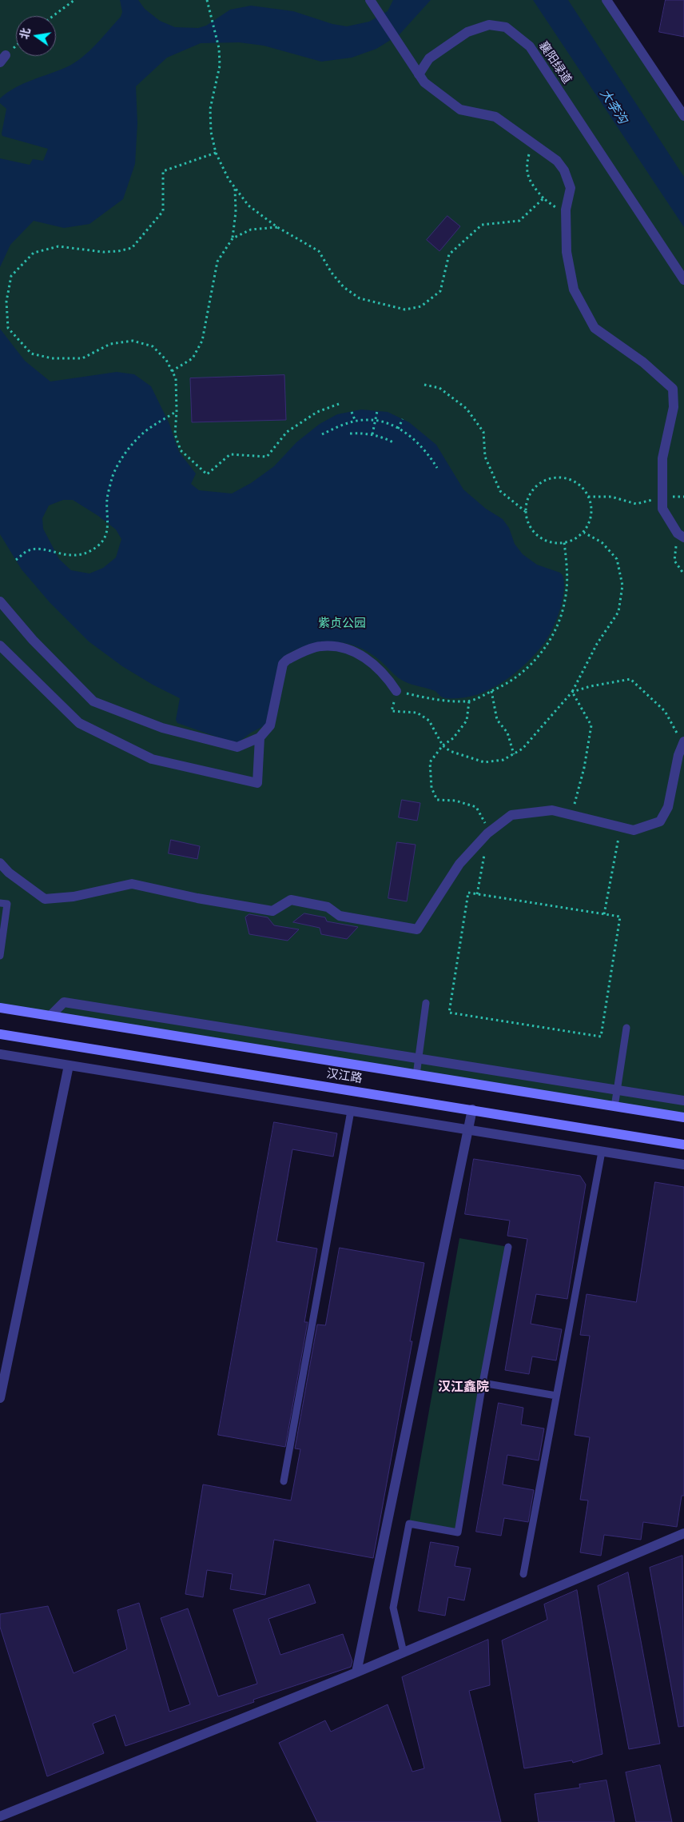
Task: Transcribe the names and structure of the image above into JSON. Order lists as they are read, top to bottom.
{
  "streets": {
    "main road": ["汉江路"],
    "street": ["襄阳绿道"]
  },
  "districts": ["汉江鑫院"],
  "water": ["大李沟"],
  "parks": ["紫贞公园"],
  "north": "left"
}
